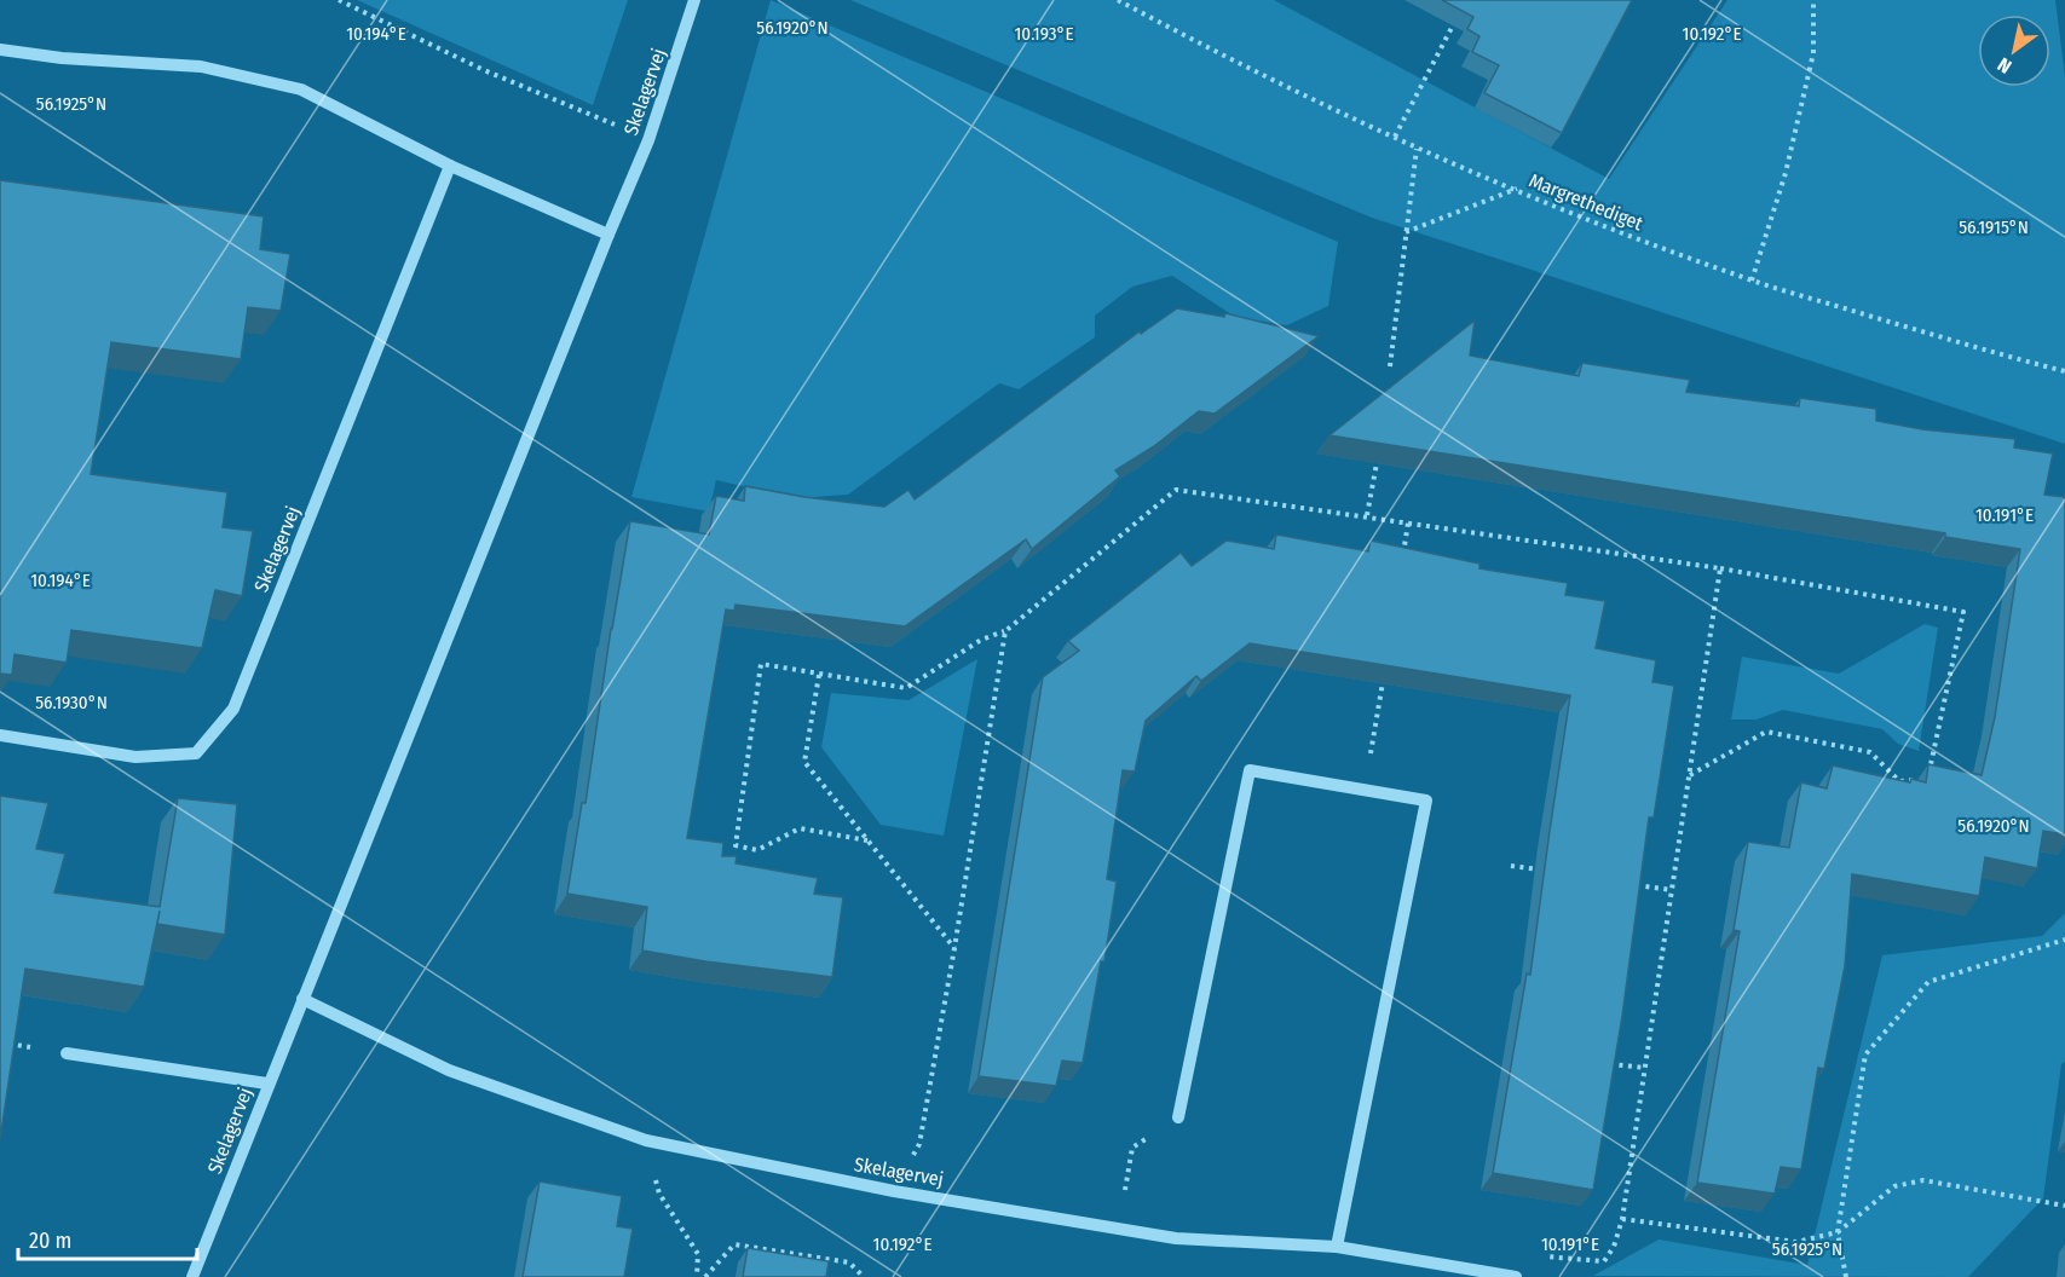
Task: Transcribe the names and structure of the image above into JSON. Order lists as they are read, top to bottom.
{
  "streets": {
    "street": ["Skelagervej"],
    "path": ["Margrethediget"]
  },
  "scale_bar": "20 m",
  "north": "bottom left",
  "coordinates": [
    "56.1920°N",
    "10.194°E",
    "10.193°E",
    "10.192°E",
    "56.1925°N",
    "56.1915°N",
    "10.191°E",
    "56.1930°N"
  ]
}
